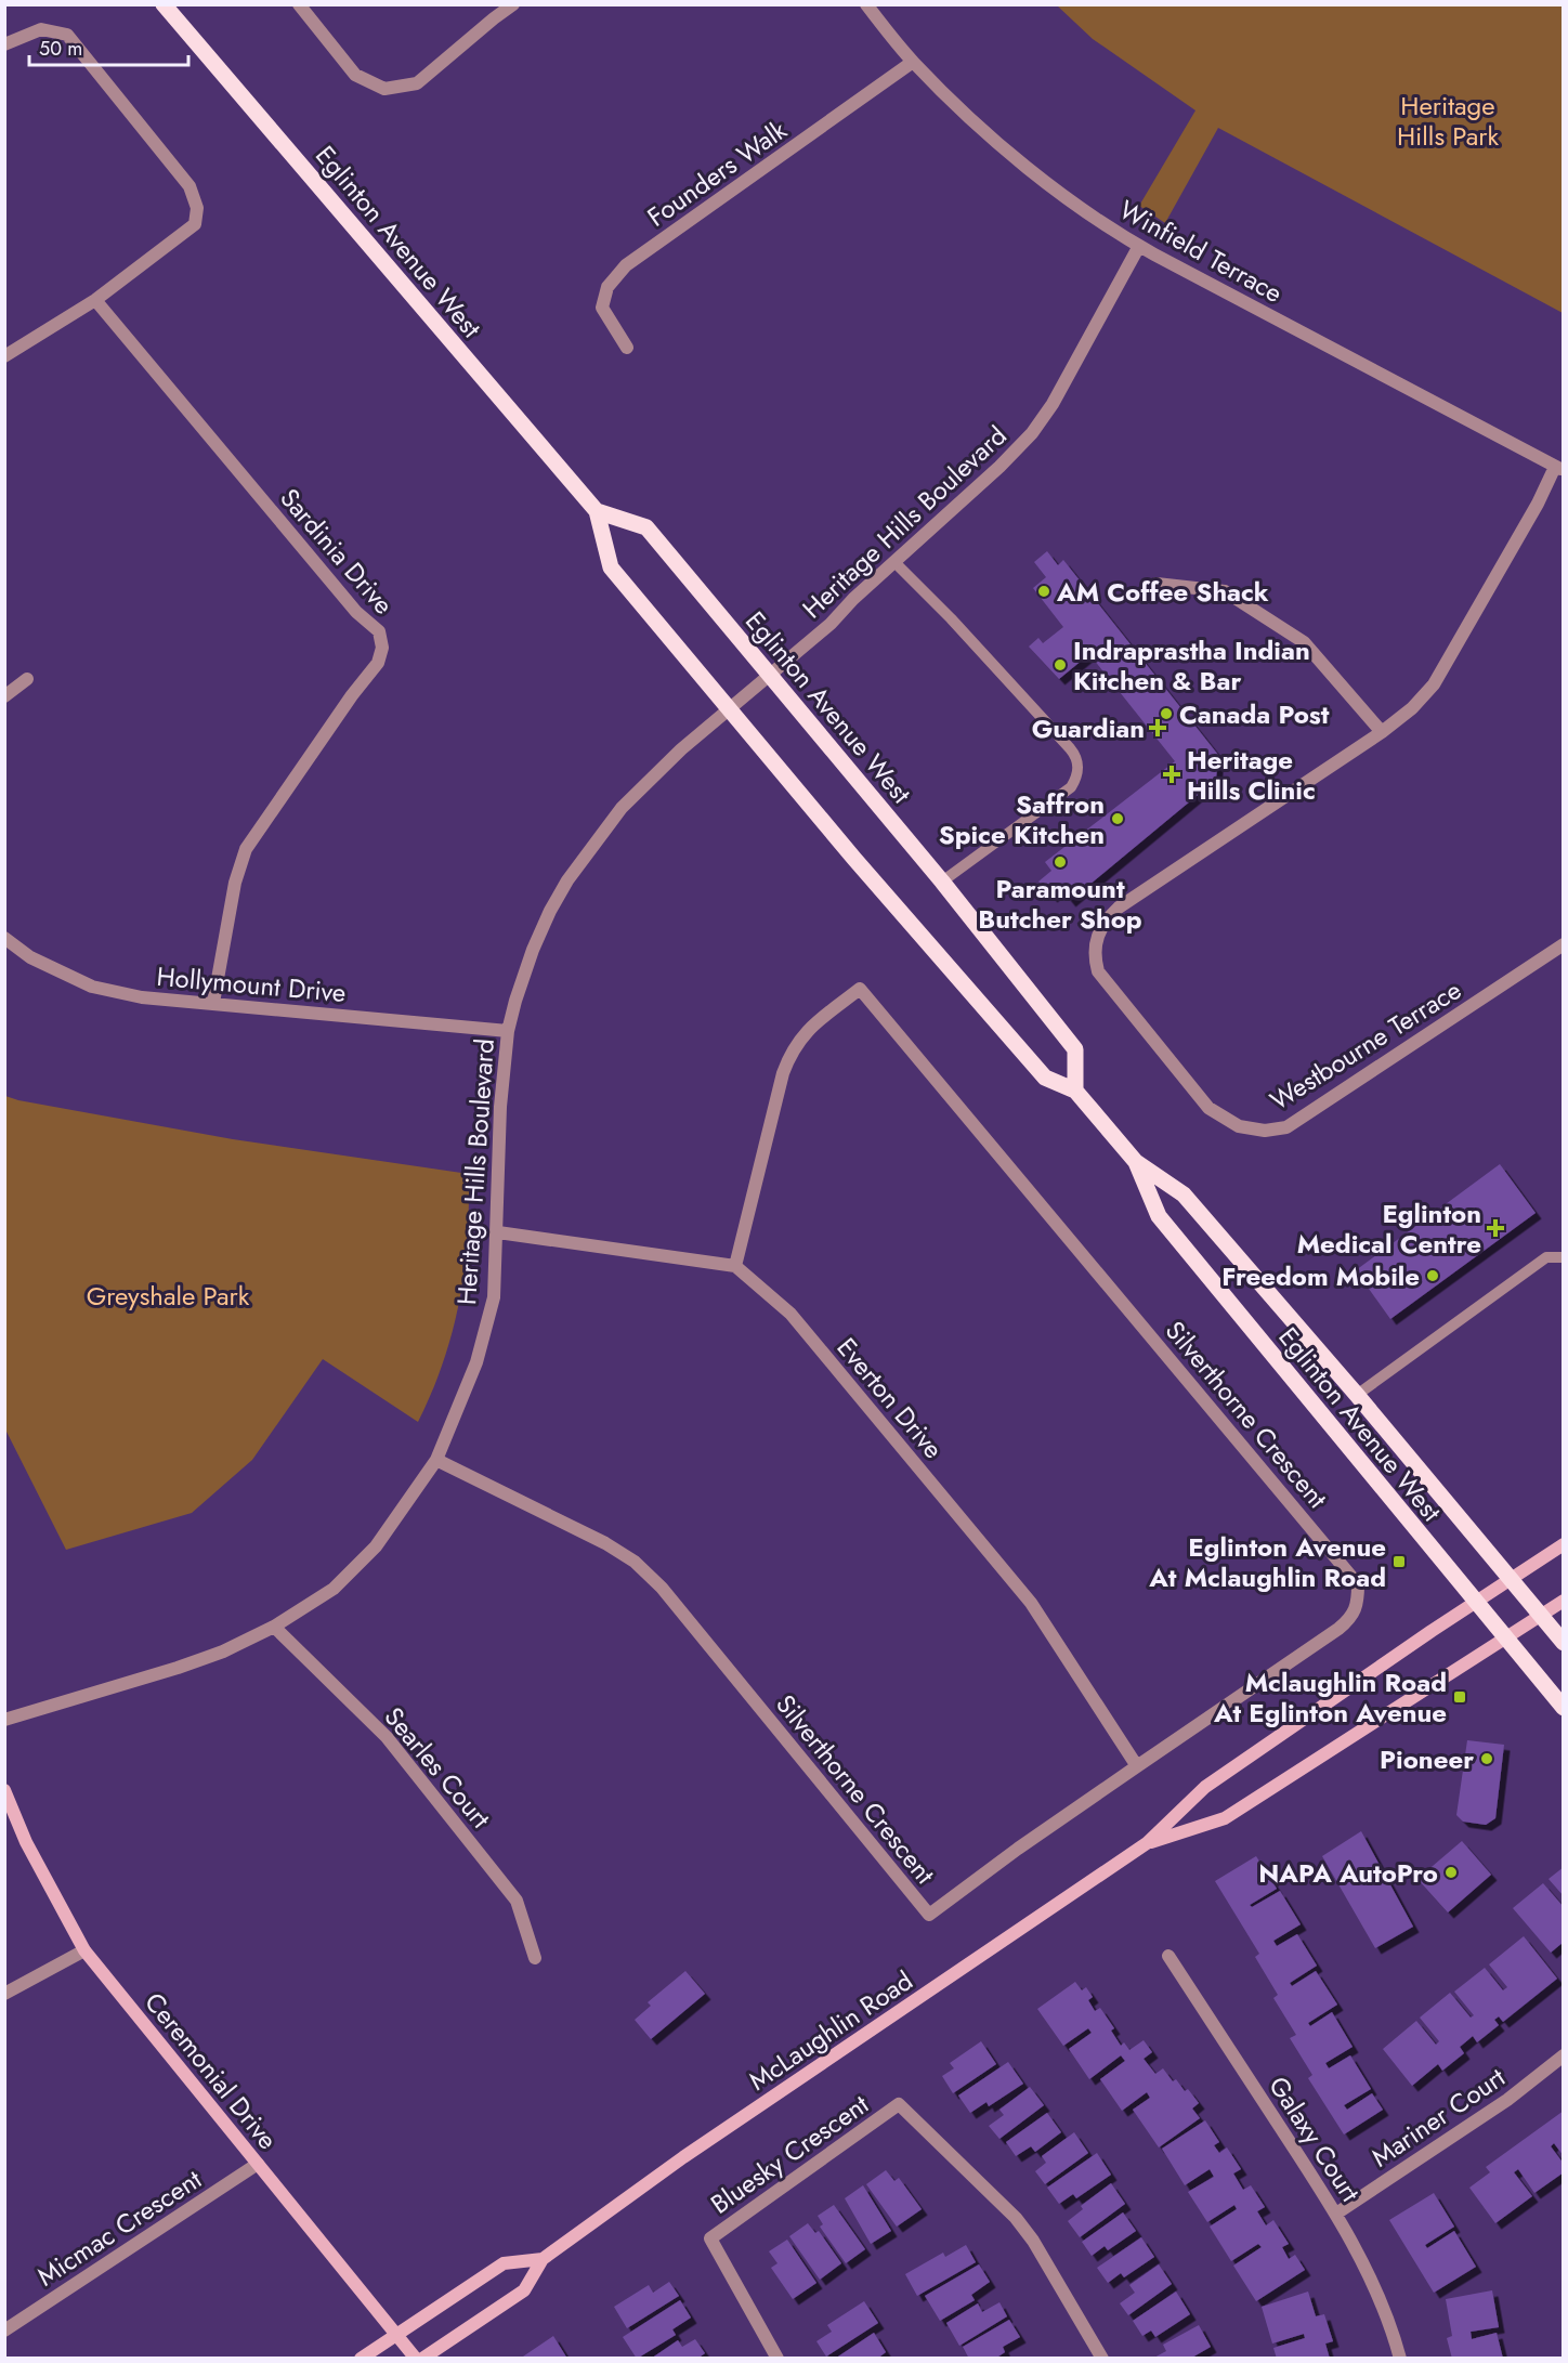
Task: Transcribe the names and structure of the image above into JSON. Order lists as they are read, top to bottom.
{
  "streets": {
    "main road": ["Eglinton Avenue West"],
    "street": [
      "Founders Walk",
      "Winfield Terrace",
      "Heritage Hills Boulevard",
      "Sardinia Drive",
      "Hollymount Drive",
      "Westbourne Terrace",
      "Everton Drive",
      "Silverthorne Crescent",
      "Searles Court",
      "McLaughlin Road",
      "Ceremonial Drive",
      "Mariner Court",
      "Galaxy Court",
      "Bluesky Crescent",
      "Micmac Crescent"
    ]
  },
  "crossings": [
    ["Founders Walk", "Winfield Terrace"],
    ["Eglinton Avenue West", "Heritage Hills Boulevard"],
    ["Eglinton Avenue West", "McLaughlin Road"],
    ["Winfield Terrace", "Heritage Hills Boulevard"],
    ["Winfield Terrace", "Westbourne Terrace"],
    ["Heritage Hills Boulevard", "Hollymount Drive"],
    ["Heritage Hills Boulevard", "Silverthorne Crescent"],
    ["Heritage Hills Boulevard", "Searles Court"],
    ["Sardinia Drive", "Hollymount Drive"],
    ["Everton Drive", "Silverthorne Crescent"],
    ["McLaughlin Road", "Ceremonial Drive"],
    ["Ceremonial Drive", "Micmac Crescent"],
    ["Mariner Court", "Galaxy Court"]
  ],
  "parks": ["Heritage Hills Park", "Greyshale Park"],
  "places": {
    "other": [
      "AM Coffee Shack",
      "Indraprastha Indian Kitchen & Bar",
      "Canada Post",
      "Saffron Spice Kitchen",
      "Paramount Butcher Shop",
      "Freedom Mobile",
      "Pioneer",
      "NAPA AutoPro"
    ],
    "health": ["Guardian", "Heritage Hills Clinic", "Eglinton Medical Centre"],
    "transit": ["Eglinton Avenue At Mclaughlin Road", "Mclaughlin Road At Eglinton Avenue"]
  },
  "scale_bar": "50 m"
}
